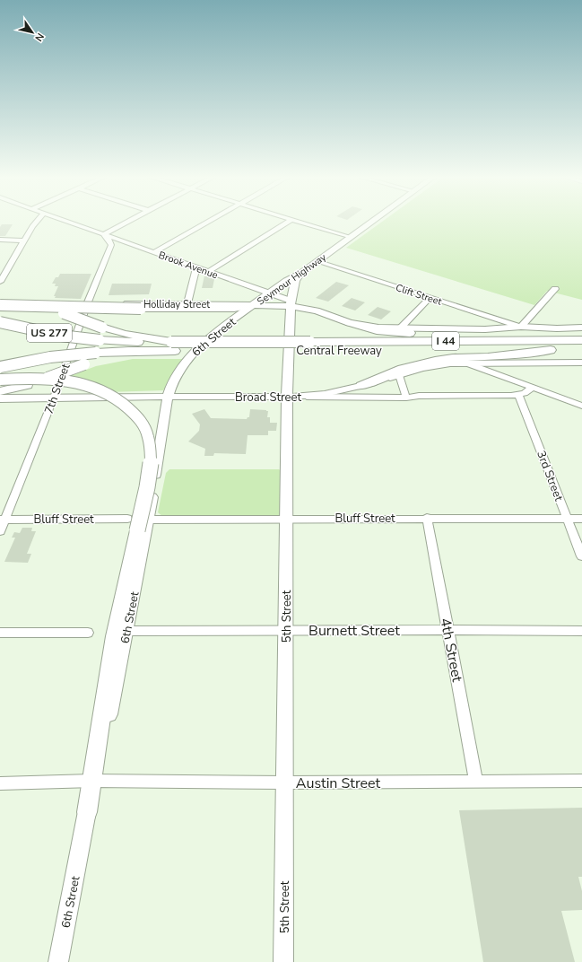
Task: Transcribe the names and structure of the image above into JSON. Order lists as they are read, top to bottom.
{
  "streets": {
    "highway": ["US 277", "I 44", "Central Freeway"],
    "main road": [
      "Seymour Highway",
      "Holliday Street",
      "6th Street",
      "Broad Street",
      "5th Street"
    ],
    "street": [
      "Brook Avenue",
      "Clift Street",
      "7th Street",
      "3rd Street",
      "Bluff Street",
      "Burnett Street",
      "4th Street",
      "Austin Street"
    ]
  },
  "crossings": [
    ["Brook Avenue", "Seymour Highway"],
    ["Brook Avenue", "Holliday Street"],
    ["Brook Avenue", "5th Street"],
    ["Seymour Highway", "Clift Street"],
    ["Seymour Highway", "Holliday Street"],
    ["Seymour Highway", "6th Street"],
    ["Seymour Highway", "5th Street"],
    ["Clift Street", "Central Freeway"],
    ["Holliday Street", "6th Street"],
    ["Holliday Street", "Central Freeway"],
    ["Holliday Street", "7th Street"],
    ["Holliday Street", "5th Street"],
    ["6th Street", "Broad Street"],
    ["6th Street", "Bluff Street"],
    ["6th Street", "Burnett Street"],
    ["6th Street", "Austin Street"],
    ["7th Street", "Broad Street"],
    ["7th Street", "Bluff Street"],
    ["Broad Street", "3rd Street"],
    ["Broad Street", "5th Street"],
    ["3rd Street", "Bluff Street"],
    ["Bluff Street", "5th Street"],
    ["Bluff Street", "4th Street"],
    ["5th Street", "Burnett Street"],
    ["5th Street", "Austin Street"],
    ["Burnett Street", "4th Street"],
    ["4th Street", "Austin Street"]
  ],
  "north": "bottom right"
}
